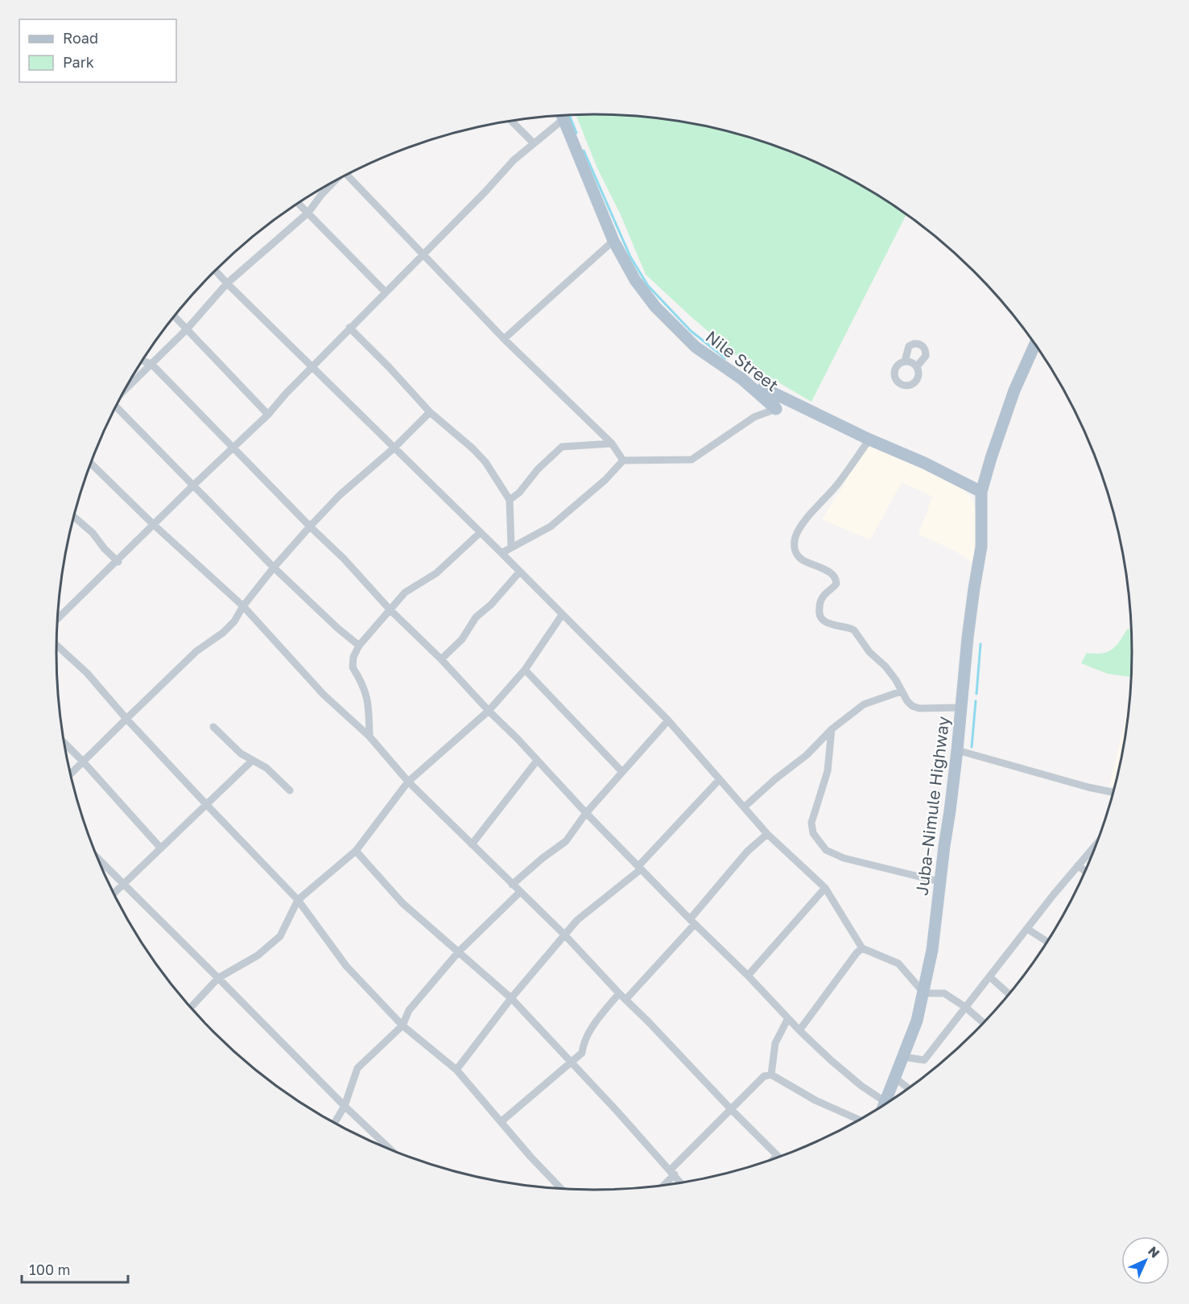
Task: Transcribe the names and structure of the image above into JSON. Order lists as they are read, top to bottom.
{
  "streets": {
    "main road": ["Nile Street", "Juba–Nimule Highway"]
  },
  "crossings": [
    ["Nile Street", "Juba–Nimule Highway"]
  ],
  "legend": ["Road", "Park"],
  "scale_bar": "100 m",
  "north": "top right"
}
